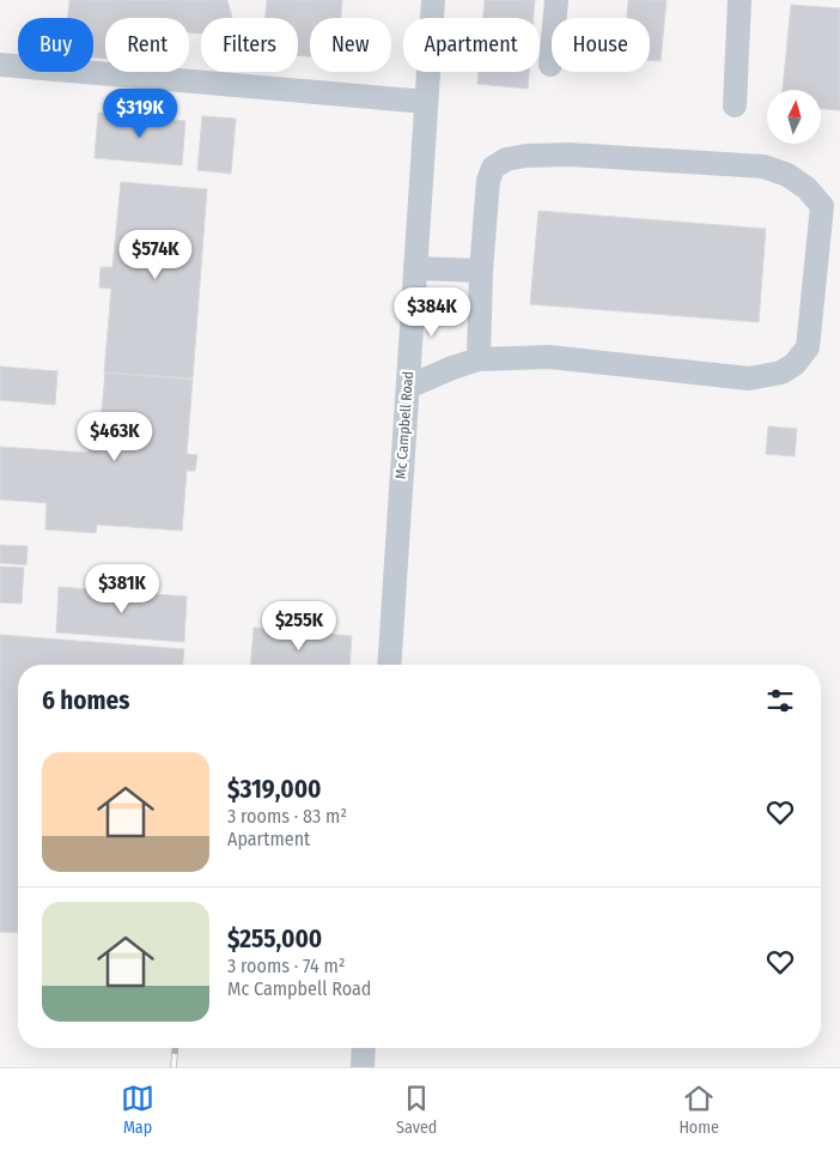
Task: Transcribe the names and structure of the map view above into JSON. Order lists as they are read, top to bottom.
{
  "streets": {
    "street": ["Mc Campbell Road"]
  },
  "north": "top",
  "page": {
    "chip": [
      "Buy",
      "Rent",
      "Filters",
      "New",
      "Apartment",
      "House"
    ],
    "price": [
      "$319K",
      "$574K",
      "$384K",
      "$463K",
      "$381K",
      "$255K"
    ],
    "heading": "6 homes",
    "list": [
      {
        "name": "$319,000",
        "note": "3 rooms · 83 m² · Apartment"
      },
      {
        "name": "$255,000",
        "note": "3 rooms · 74 m² · Mc Campbell Road"
      }
    ],
    "tabs": ["Map", "Saved", "Home"]
  }
}
